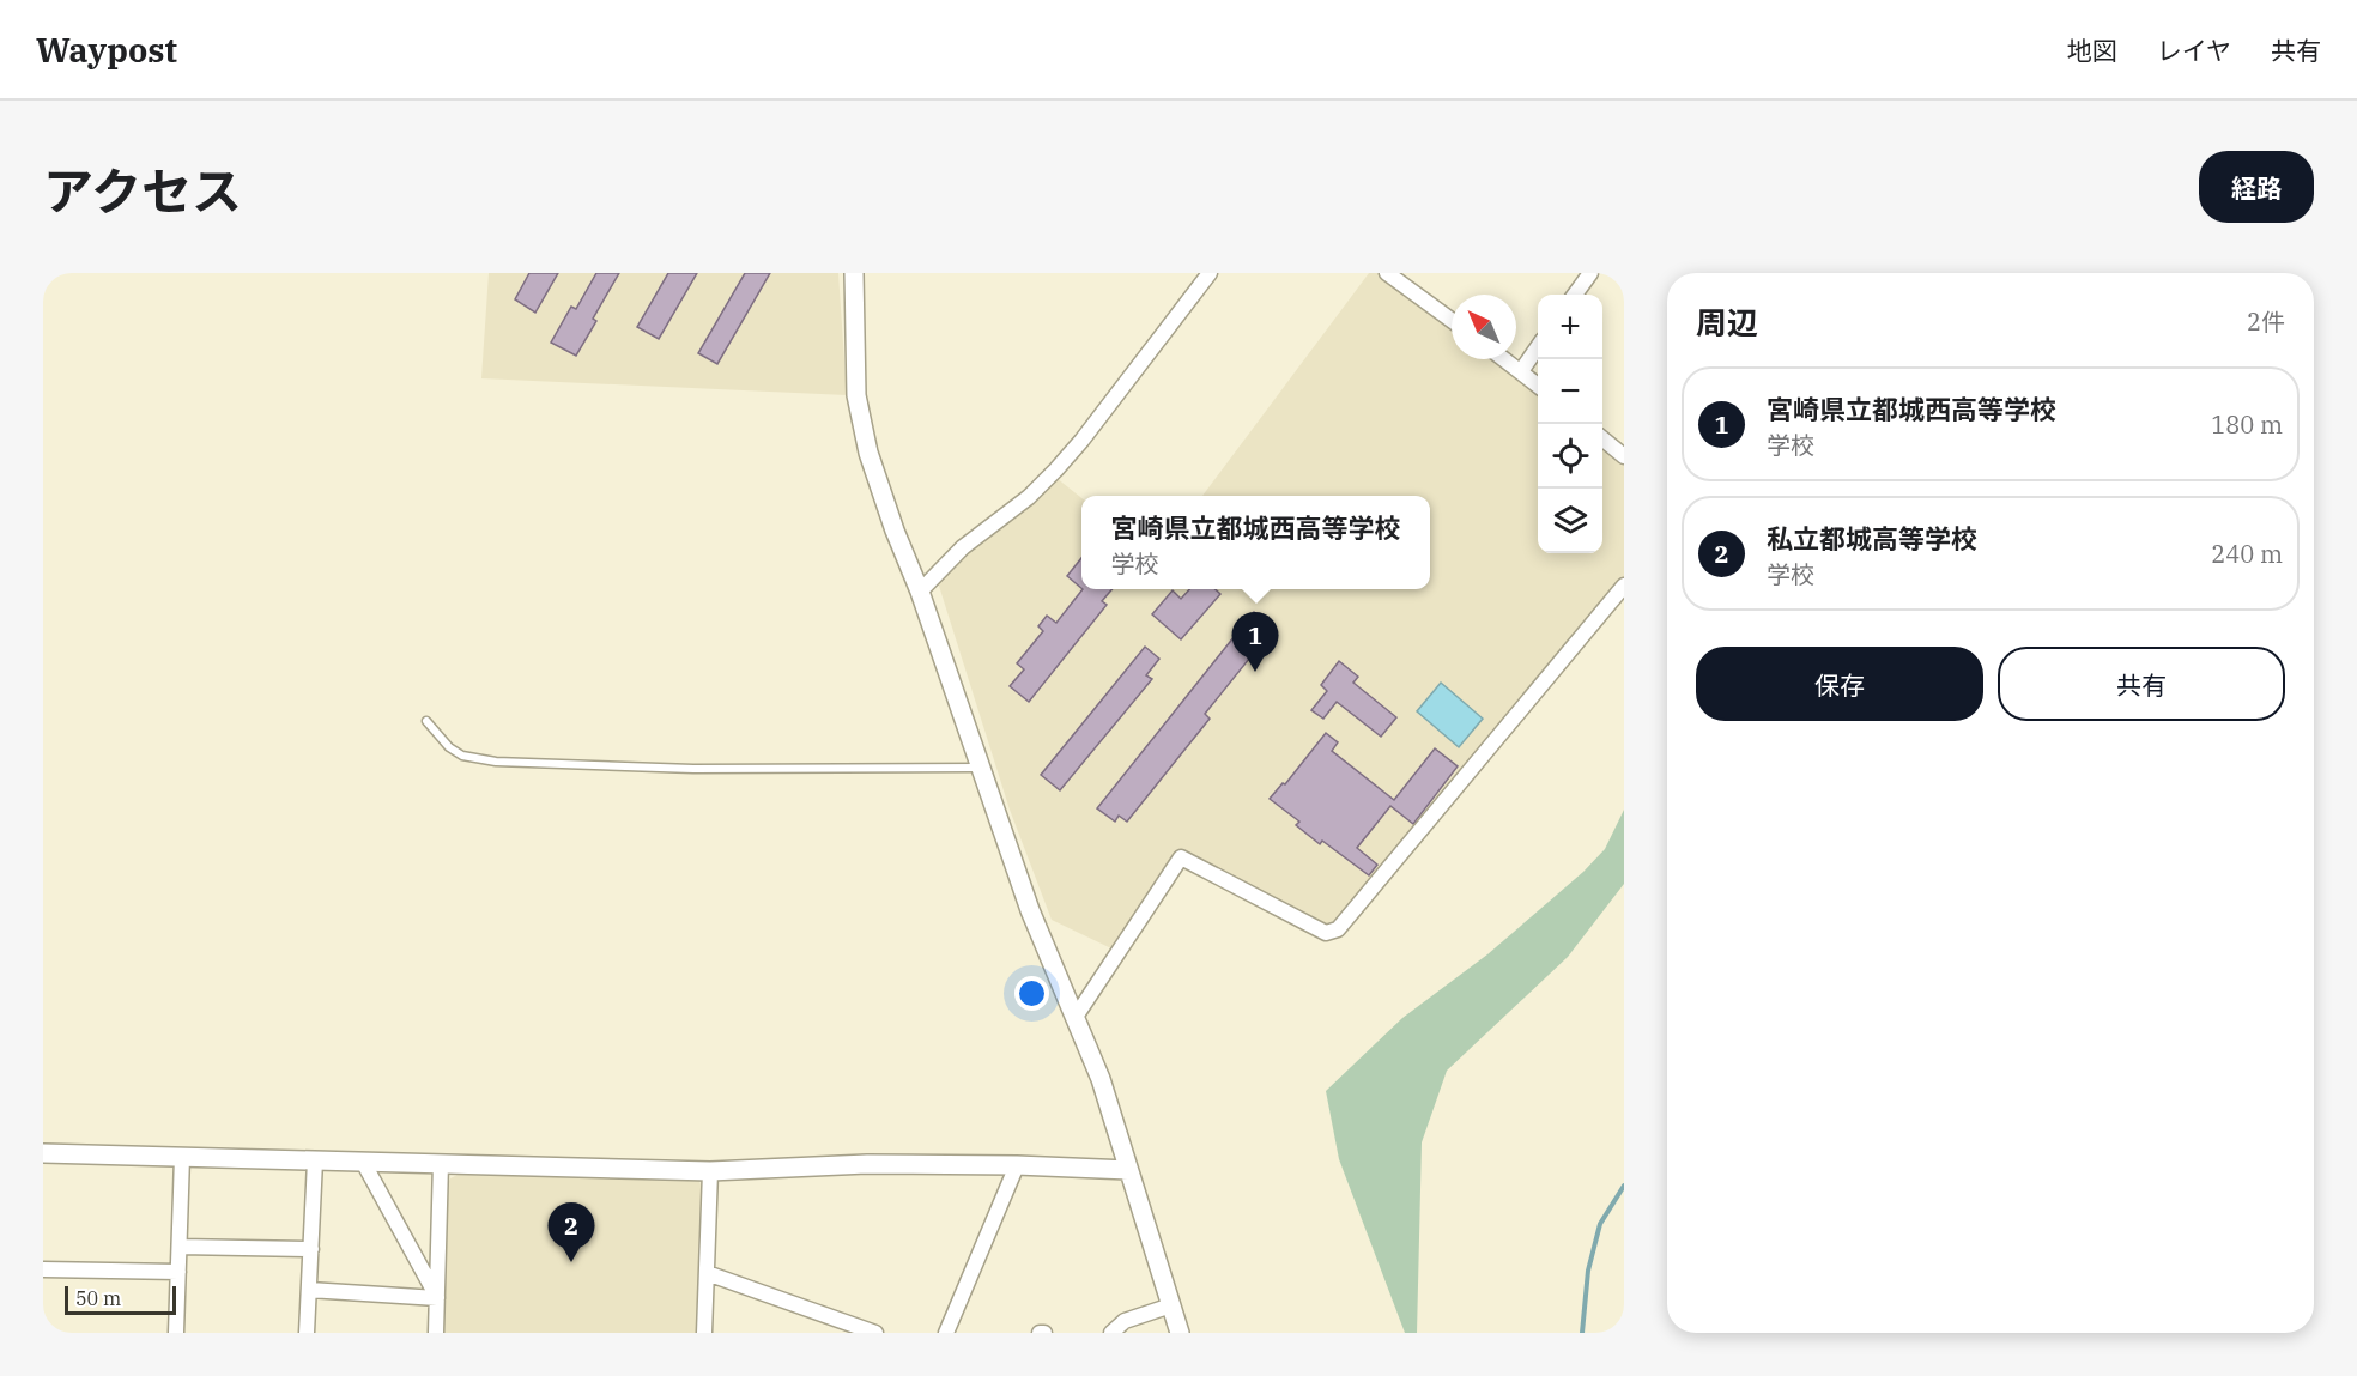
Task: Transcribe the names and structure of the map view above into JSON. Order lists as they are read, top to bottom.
{
  "scale_bar": "50 m",
  "north": "top left",
  "page": {
    "header": "Waypost",
    "nav": ["地図", "レイヤ", "共有"],
    "title": "アクセス",
    "buttons": [
      "経路",
      ["保存", "共有"]
    ],
    "heading": ["周辺", "2件"],
    "map_buttons": ["+", "−"],
    "list": [
      {
        "mark": "1",
        "name": "宮崎県立都城西高等学校",
        "note": "学校",
        "value": "180 m"
      },
      {
        "mark": "2",
        "name": "私立都城高等学校",
        "note": "学校",
        "value": "240 m"
      }
    ],
    "popup": ["宮崎県立都城西高等学校", "学校"],
    "pins": ["1", "2"],
    "scale": "50 m"
  }
}
